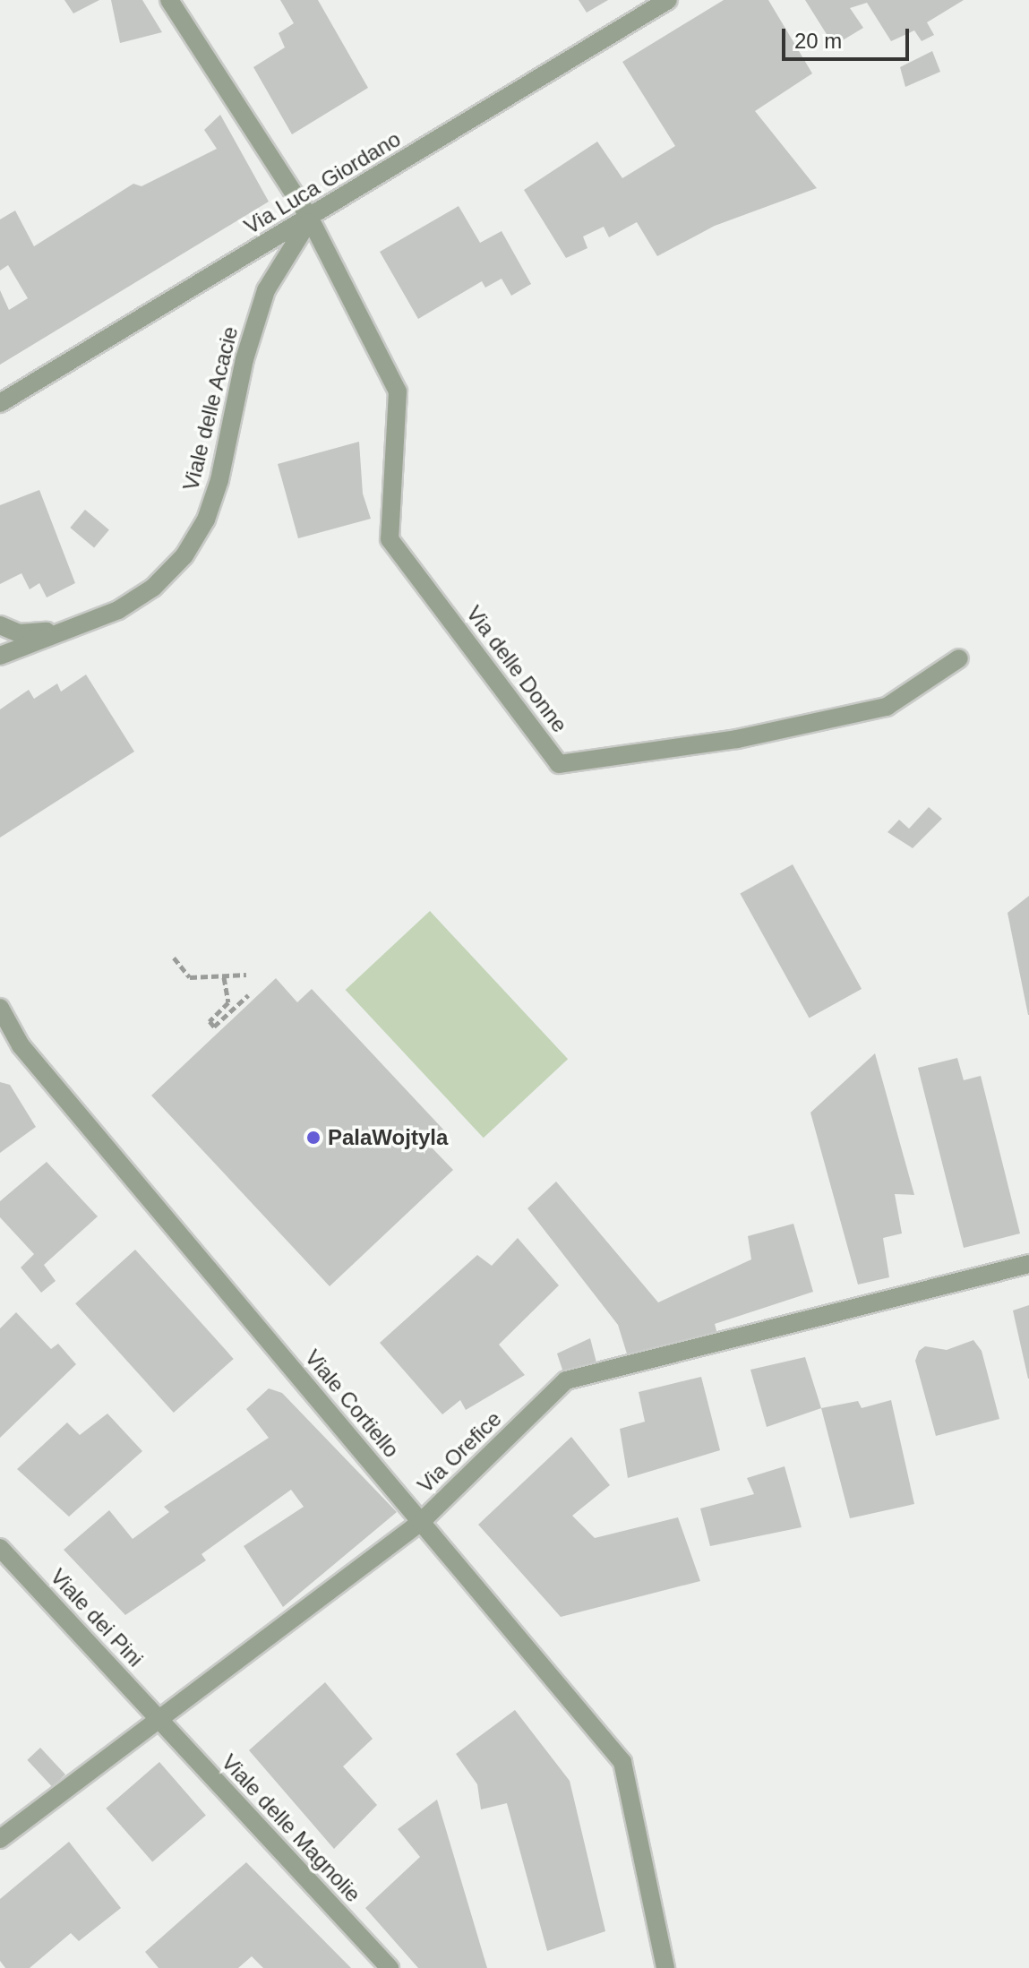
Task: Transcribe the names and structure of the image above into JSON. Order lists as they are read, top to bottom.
{
  "streets": {
    "street": [
      "Via Luca Giordano",
      "Viale delle Acacie",
      "Via delle Donne",
      "Viale Cortiello",
      "Via Orefice",
      "Viale dei Pini",
      "Viale delle Magnolie"
    ]
  },
  "crossings": [
    ["Via Luca Giordano", "Viale delle Acacie"],
    ["Via Luca Giordano", "Via delle Donne"],
    ["Viale delle Acacie", "Via delle Donne"],
    ["Viale Cortiello", "Via Orefice"],
    ["Via Orefice", "Viale dei Pini"],
    ["Via Orefice", "Viale delle Magnolie"],
    ["Viale dei Pini", "Viale delle Magnolie"]
  ],
  "places": ["PalaWojtyla"],
  "scale_bar": "20 m"
}
